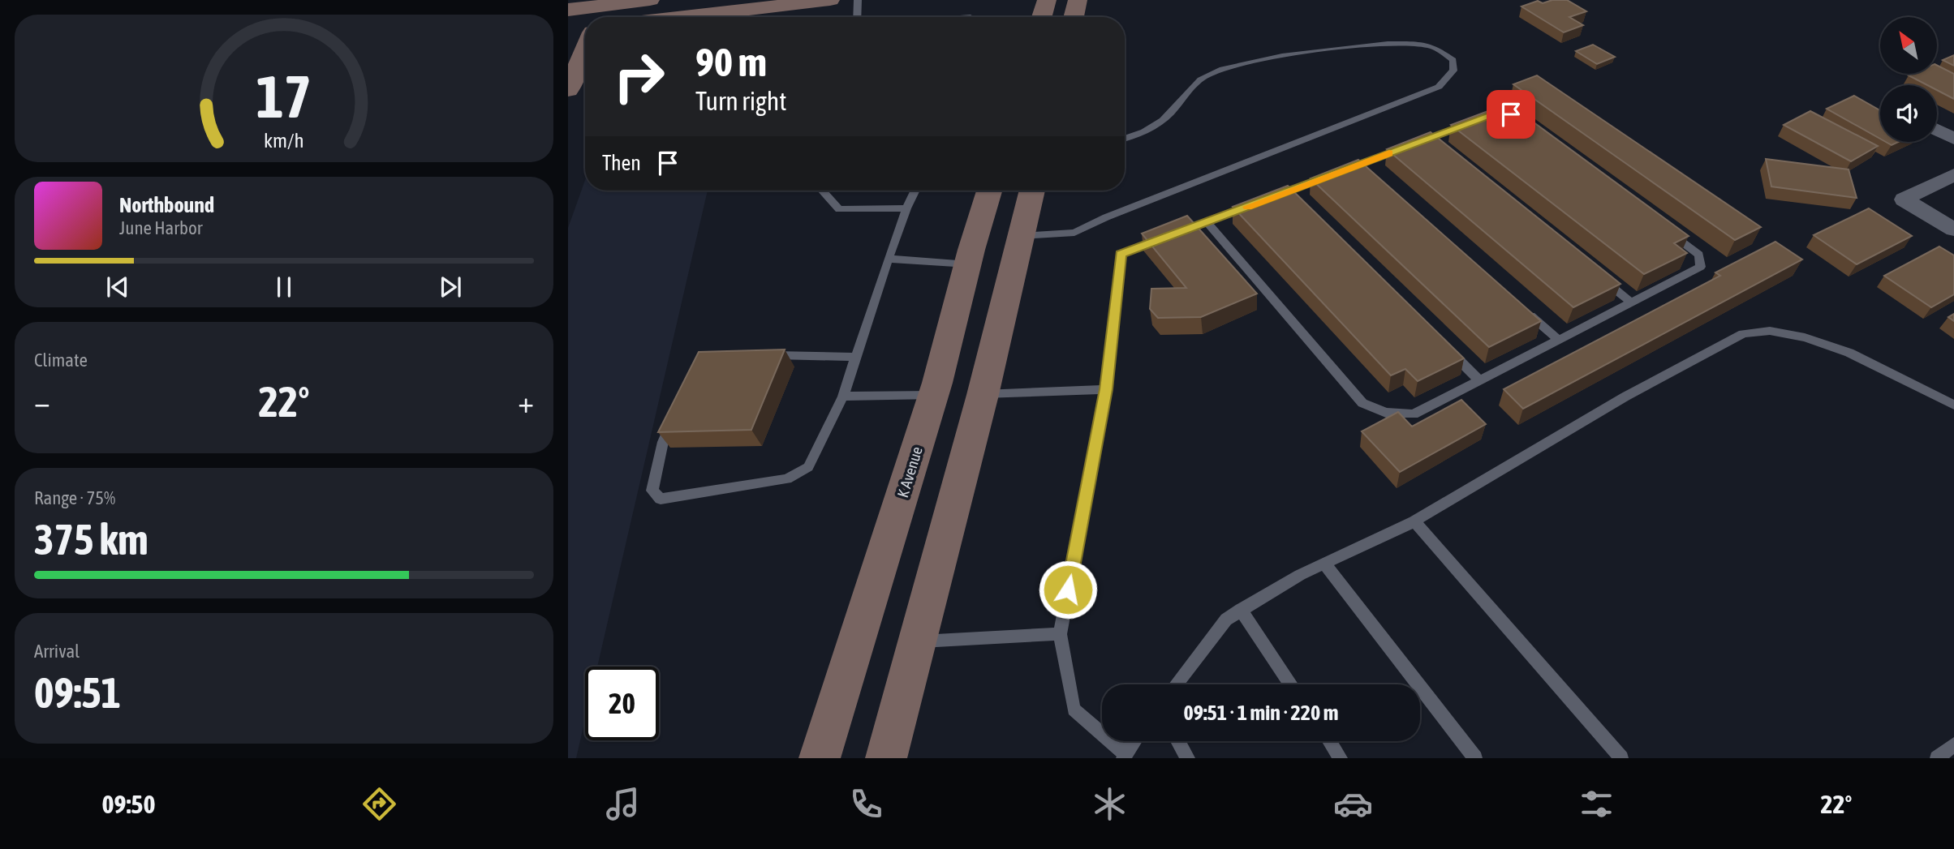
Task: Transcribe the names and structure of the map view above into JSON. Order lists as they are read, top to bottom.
{
  "streets": {
    "main road": ["K Avenue"]
  },
  "north": "top left",
  "page": {
    "turn": ["90 m", "Turn right"],
    "then": "Then",
    "song": ["Northbound", "June Harbor"],
    "tile": [
      "Climate",
      ["Range · 75%", "375 km"],
      ["Arrival", "09:51"]
    ],
    "heat": ["−", "22°", "+"],
    "limit": "20",
    "trip": "09:51 · 1 min · 220 m",
    "tabs": ["09:50", "22°"],
    "gauge": ["17", "km/h"]
  }
}
